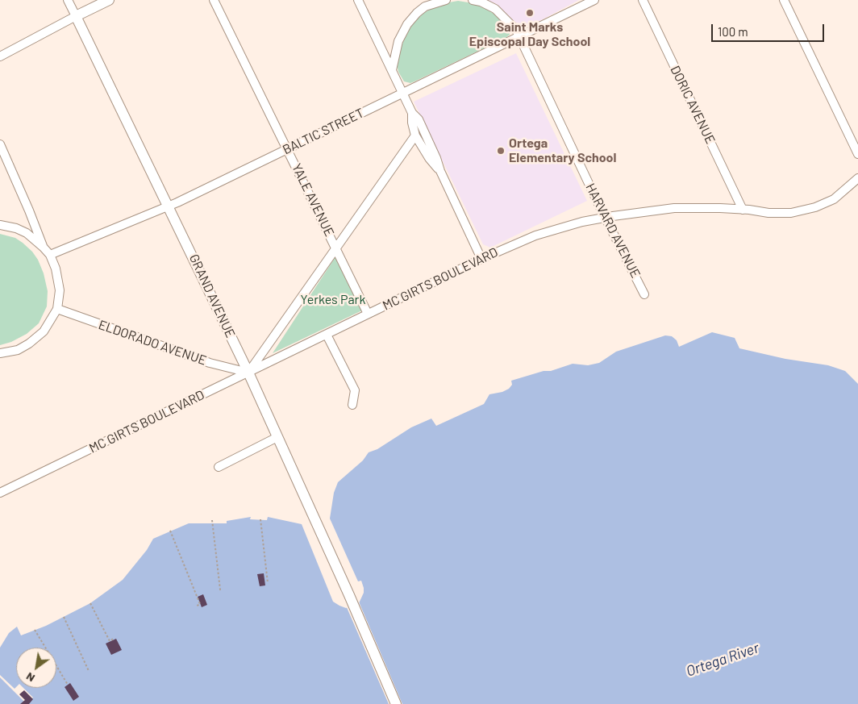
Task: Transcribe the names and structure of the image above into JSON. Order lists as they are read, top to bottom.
{
  "streets": {
    "main road": ["GRAND AVENUE"],
    "street": [
      "DORIC AVENUE",
      "BALTIC STREET",
      "YALE AVENUE",
      "HARVARD AVENUE",
      "MC GIRTS BOULEVARD",
      "ELDORADO AVENUE"
    ]
  },
  "crossings": [
    ["DORIC AVENUE", "MC GIRTS BOULEVARD"],
    ["BALTIC STREET", "YALE AVENUE"],
    ["BALTIC STREET", "HARVARD AVENUE"],
    ["BALTIC STREET", "GRAND AVENUE"],
    ["YALE AVENUE", "MC GIRTS BOULEVARD"],
    ["HARVARD AVENUE", "MC GIRTS BOULEVARD"],
    ["MC GIRTS BOULEVARD", "GRAND AVENUE"],
    ["MC GIRTS BOULEVARD", "ELDORADO AVENUE"],
    ["GRAND AVENUE", "ELDORADO AVENUE"]
  ],
  "water": ["Ortega River"],
  "parks": ["Yerkes Park"],
  "places": ["Saint Marks Episcopal Day School", "Ortega Elementary School"],
  "scale_bar": "100 m",
  "north": "bottom left"
}
